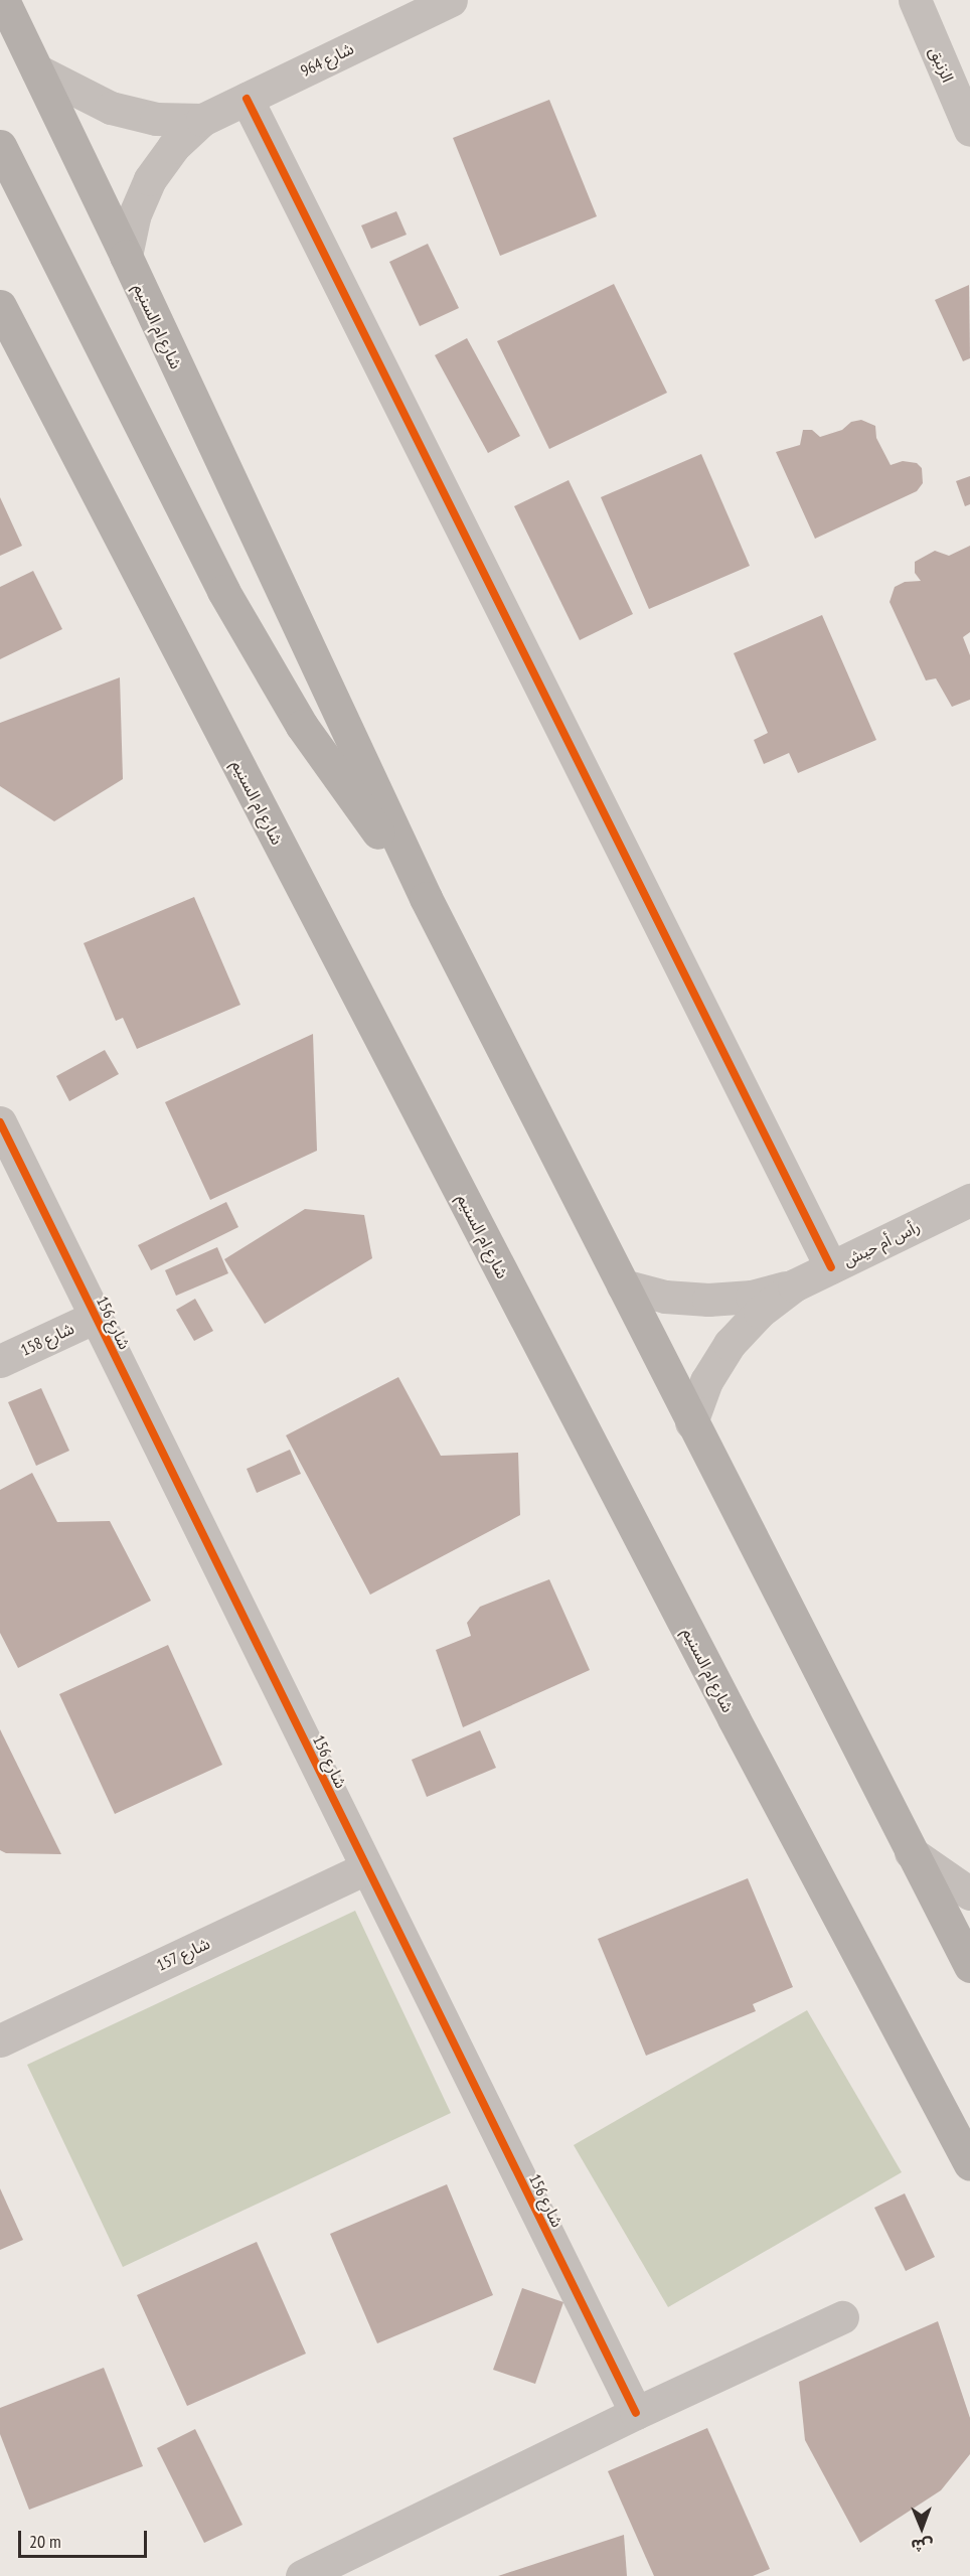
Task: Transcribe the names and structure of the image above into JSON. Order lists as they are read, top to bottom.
{
  "streets": {
    "main road": ["شارع ام السنيم"],
    "street": [
      "شارع 964",
      "الزنبق",
      "رأس أم حيش",
      "شارع 156",
      "شارع 158",
      "شارع 157"
    ]
  },
  "crossings": [
    ["شارع 964", "شارع ام السنيم"],
    ["شارع ام السنيم", "رأس أم حيش"],
    ["شارع 156", "شارع 158"],
    ["شارع 156", "شارع 157"]
  ],
  "scale_bar": "20 m",
  "north": "bottom"
}
